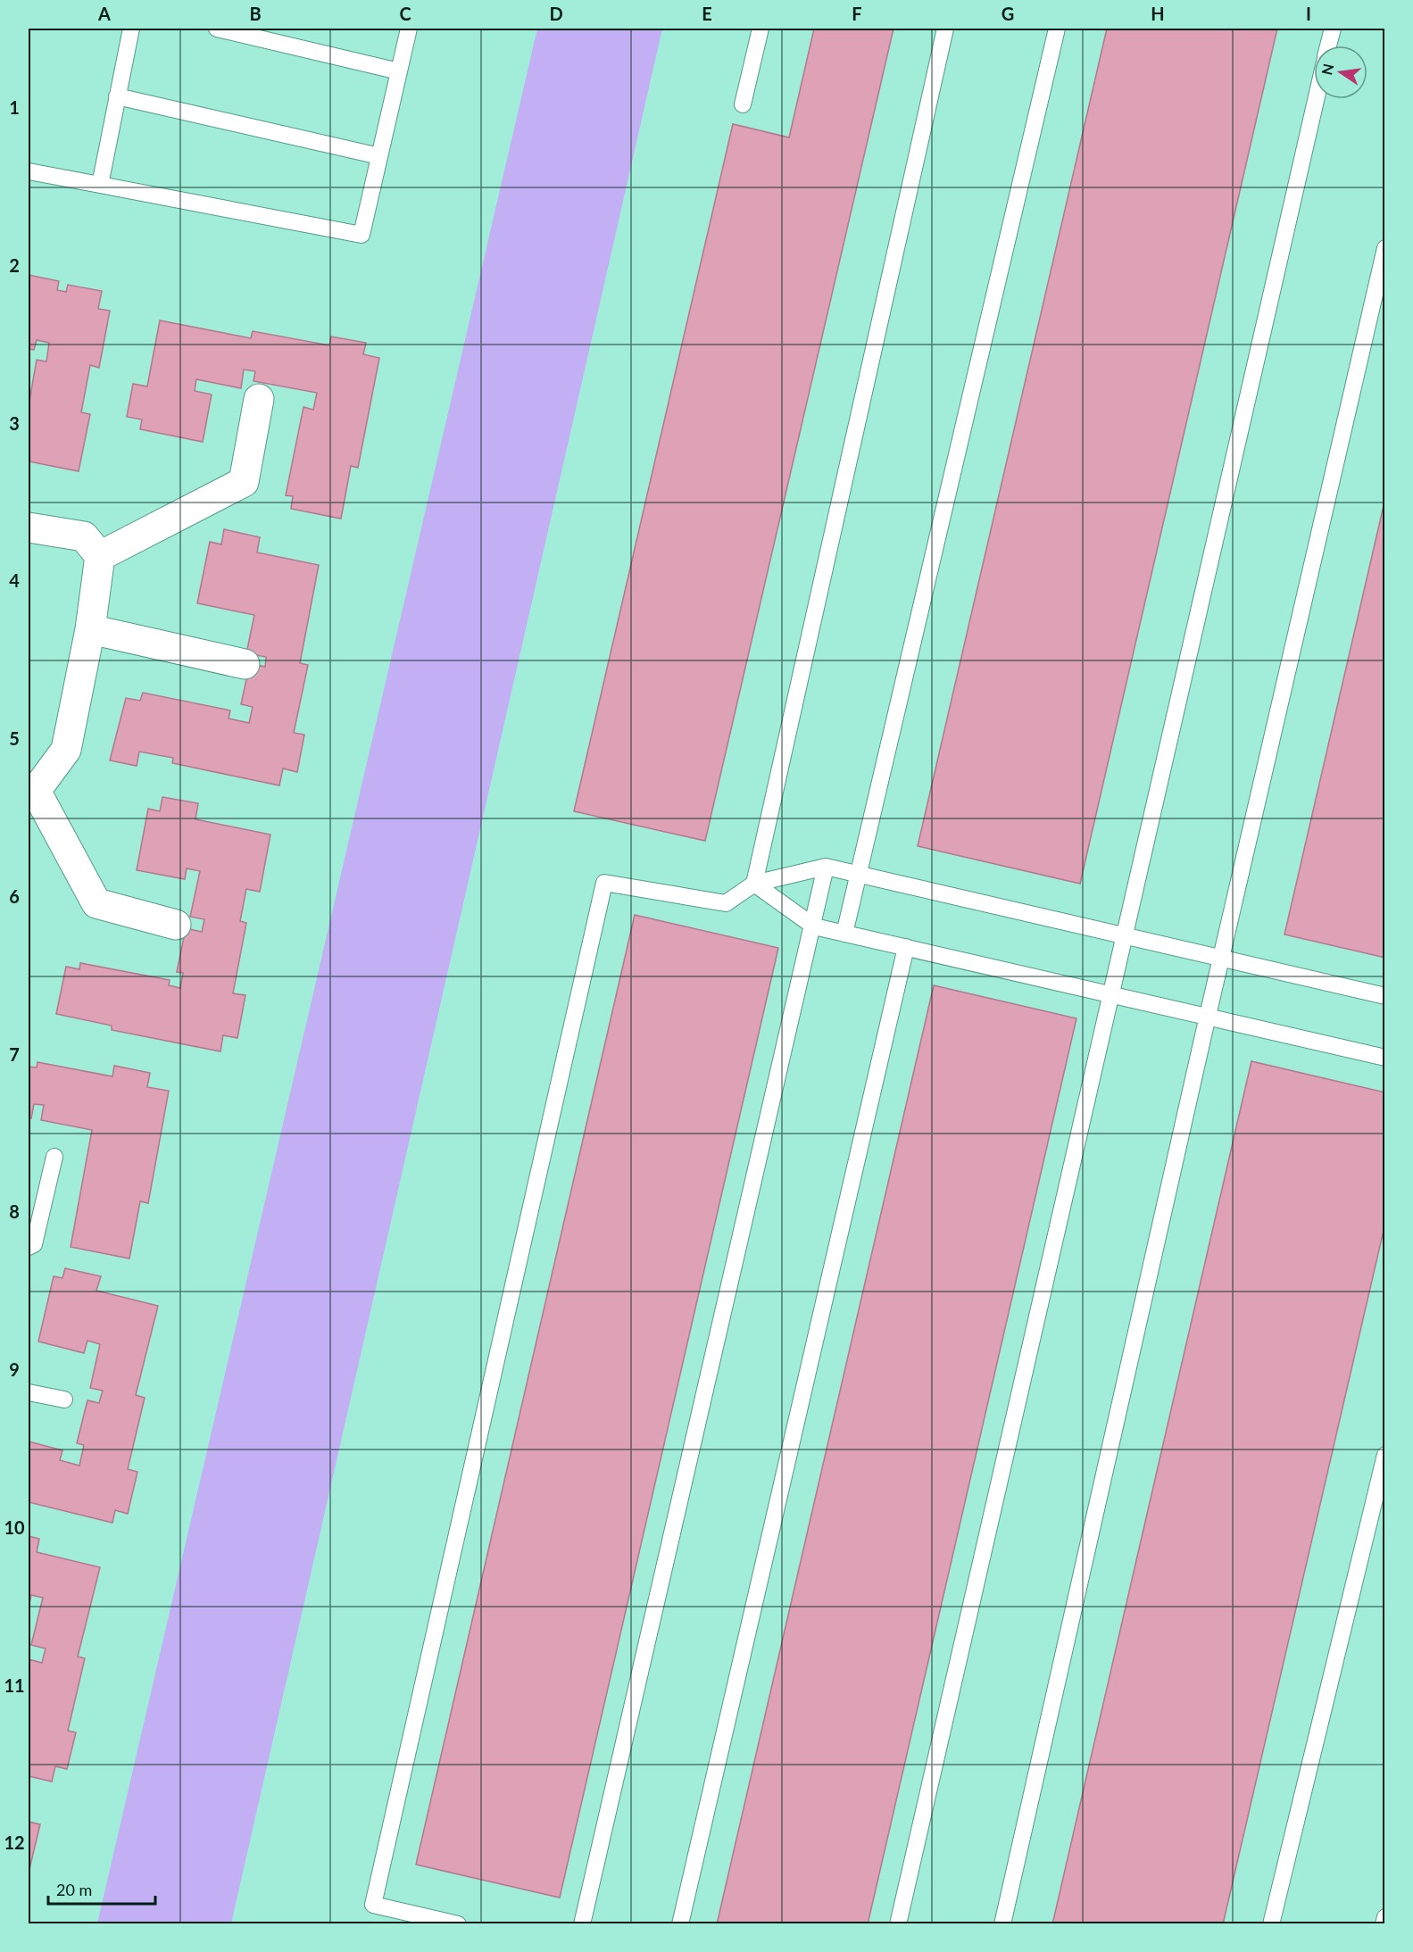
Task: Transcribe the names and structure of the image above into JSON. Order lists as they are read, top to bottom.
{
  "scale_bar": "20 m",
  "north": "left",
  "grid": {
    "columns": [
      "A",
      "B",
      "C",
      "D",
      "E",
      "F",
      "G",
      "H",
      "I"
    ],
    "rows": [
      "1",
      "2",
      "3",
      "4",
      "5",
      "6",
      "7",
      "8",
      "9",
      "10",
      "11",
      "12"
    ]
  }
}
